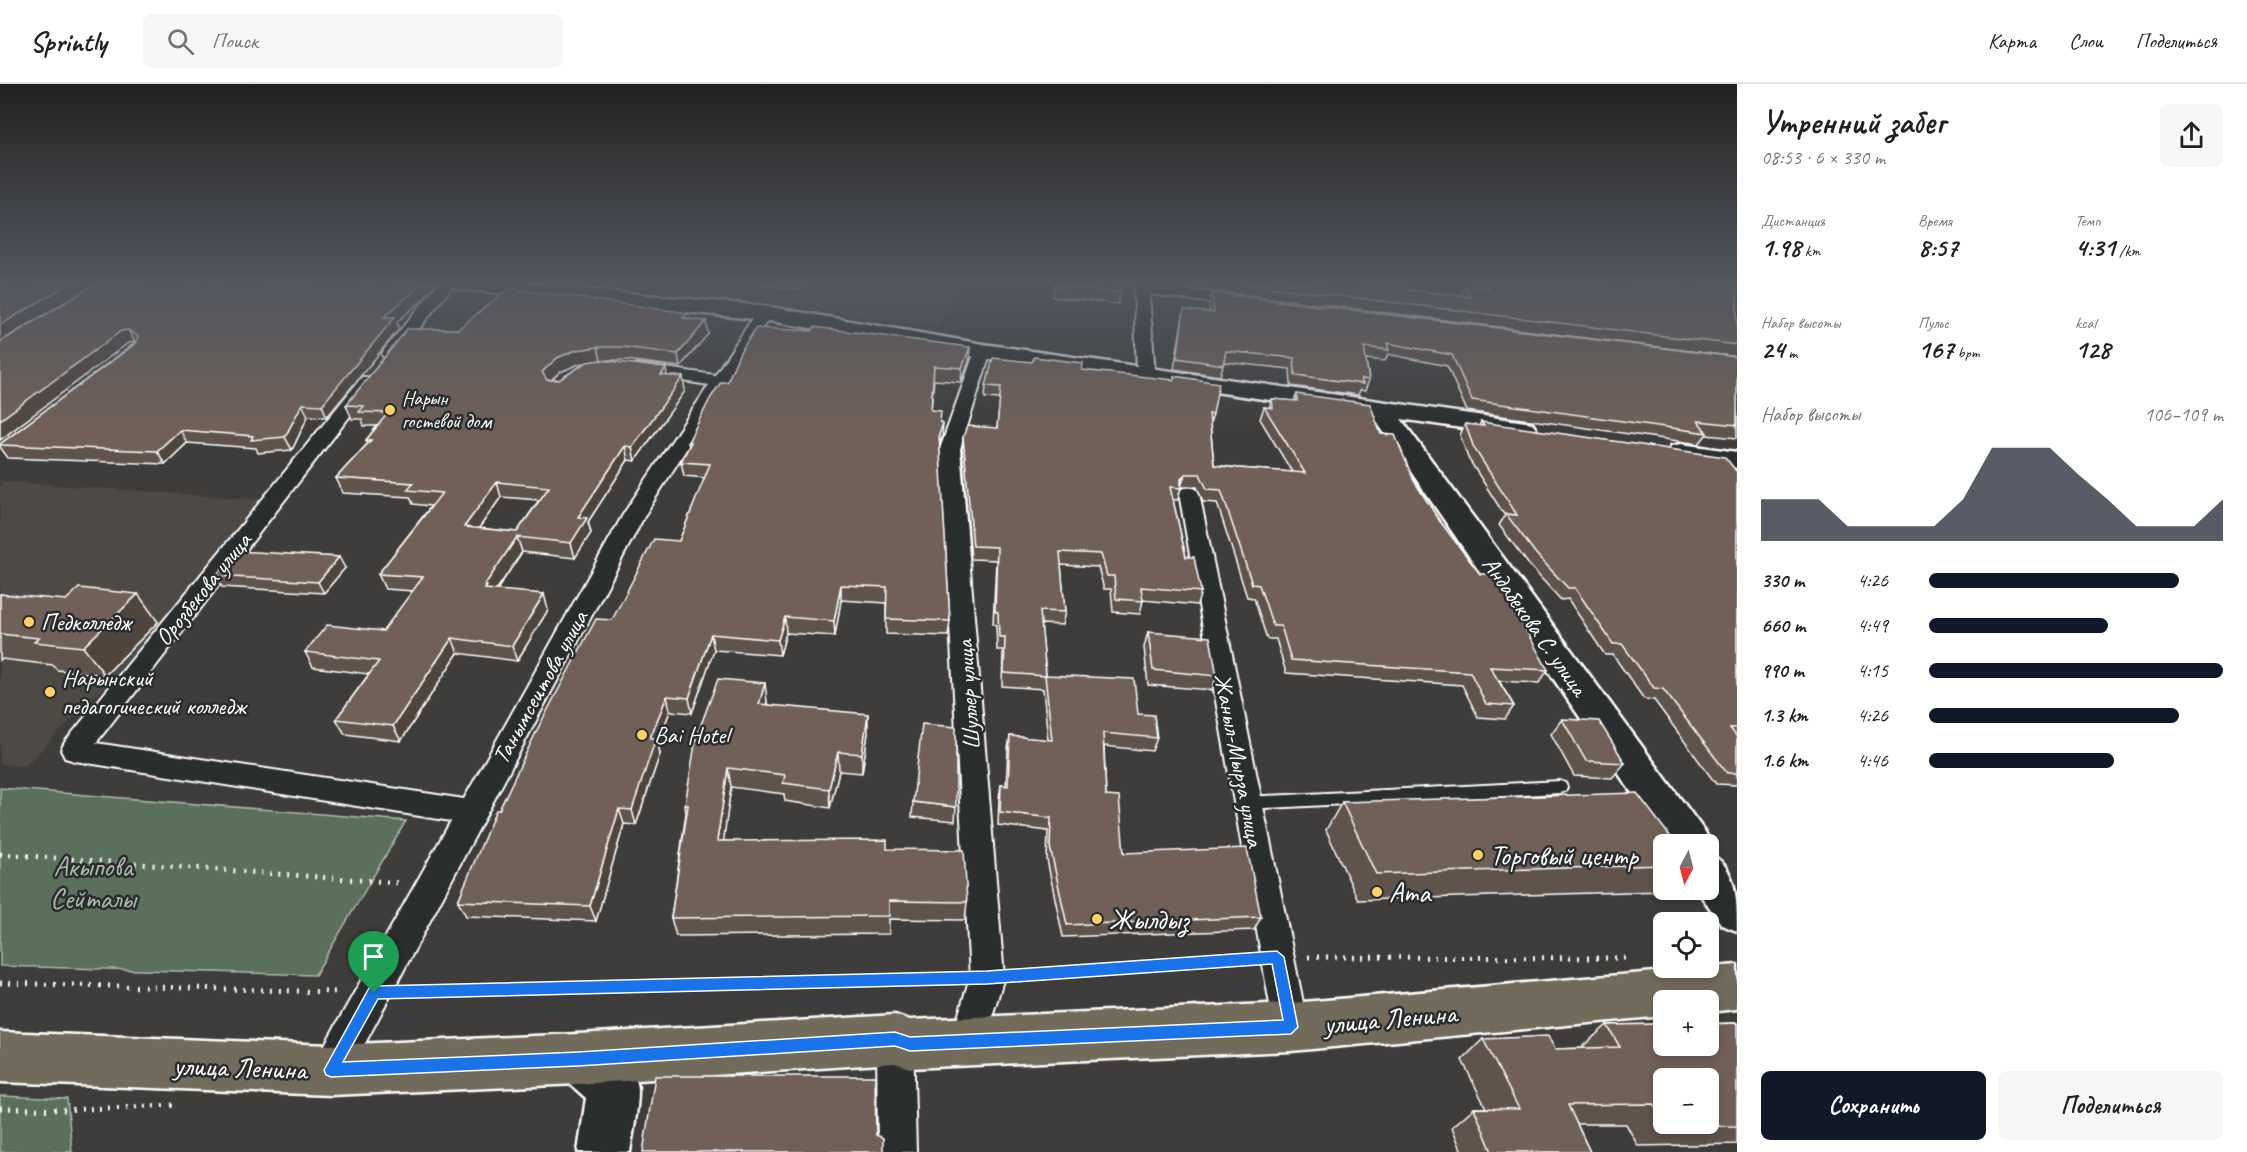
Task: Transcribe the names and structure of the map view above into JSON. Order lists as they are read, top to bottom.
{
  "streets": {
    "main road": ["улица Ленина"],
    "street": [
      "Орозбекова улица",
      "Андабекова С. улица",
      "Танымсеитова улица",
      "Шуллер улица",
      "Жаныл-Мырза улица"
    ]
  },
  "crossings": [
    ["Орозбекова улица", "Танымсеитова улица"],
    ["Танымсеитова улица", "улица Ленина"],
    ["Шуллер улица", "улица Ленина"],
    ["Жаныл-Мырза улица", "улица Ленина"]
  ],
  "parks": ["Акыпова Сейталы"],
  "places": [
    "Нарын гостевой дом",
    "Педколледж",
    "Нарынский педагогический колледж",
    "Bai Hotel",
    "Торговый центр",
    "Ата",
    "Жылдыз"
  ],
  "north": "bottom",
  "page": {
    "header": "Sprintly",
    "search": "Поиск",
    "nav": ["Карта", "Слои", "Поделиться"],
    "heading": ["Утренний забег", "08:53 · 6 × 330 m"],
    "stats": [
      ["Дистанция", "1.98 km"],
      ["Время", "8:57"],
      ["Темп", "4:31 /km"],
      ["Набор высоты", "24 m"],
      ["Пульс", "167 bpm"],
      ["kcal", "128"]
    ],
    "chart": ["Набор высоты", "106–109 m"],
    "list": [
      {
        "name": "330 m",
        "note": "4:26"
      },
      {
        "name": "660 m",
        "note": "4:49"
      },
      {
        "name": "990 m",
        "note": "4:15"
      },
      {
        "name": "1.3 km",
        "note": "4:26"
      },
      {
        "name": "1.6 km",
        "note": "4:46"
      }
    ],
    "map_buttons": ["+", "−"],
    "buttons": ["Сохранить", "Поделиться"]
  }
}
